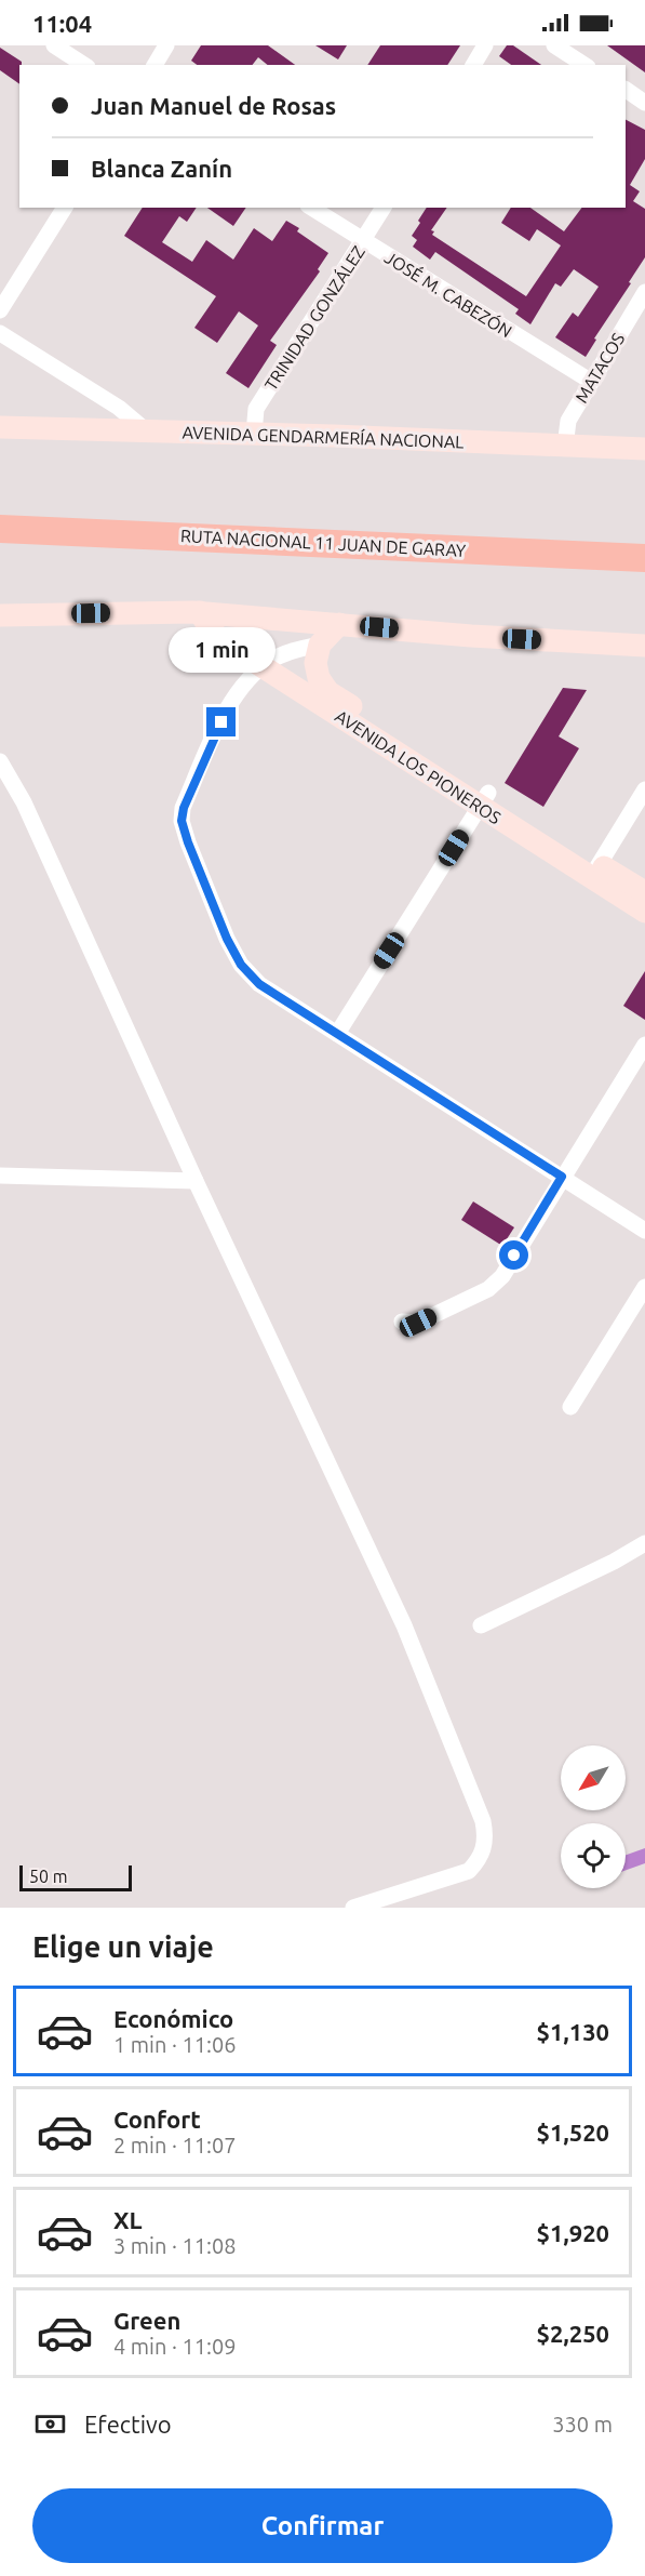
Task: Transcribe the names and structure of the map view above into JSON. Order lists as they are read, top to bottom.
{
  "streets": {
    "highway": ["RUTA NACIONAL 11 JUAN DE GARAY"],
    "main road": ["AVENIDA GENDARMERÍA NACIONAL", "AVENIDA LOS PIONEROS"],
    "street": ["JOSÉ M. CABEZÓN", "TRINIDAD GONZÁLEZ", "MATACOS"]
  },
  "crossings": [
    ["JOSÉ M. CABEZÓN", "TRINIDAD GONZÁLEZ"],
    ["JOSÉ M. CABEZÓN", "MATACOS"],
    ["TRINIDAD GONZÁLEZ", "AVENIDA GENDARMERÍA NACIONAL"],
    ["MATACOS", "AVENIDA GENDARMERÍA NACIONAL"]
  ],
  "scale_bar": "50 m",
  "north": "bottom left",
  "page": {
    "status": "11:04",
    "banner": ["Juan Manuel de Rosas", "Blanca Zanín"],
    "bubble": "1 min",
    "scale": "50 m",
    "heading": "Elige un viaje",
    "list": [
      {
        "name": "Económico",
        "note": "1 min · 11:06",
        "value": "$1,130"
      },
      {
        "name": "Confort",
        "note": "2 min · 11:07",
        "value": "$1,520"
      },
      {
        "name": "XL",
        "note": "3 min · 11:08",
        "value": "$1,920"
      },
      {
        "name": "Green",
        "note": "4 min · 11:09",
        "value": "$2,250"
      }
    ],
    "pay": ["Efectivo", "330 m"],
    "buttons": "Confirmar"
  }
}
